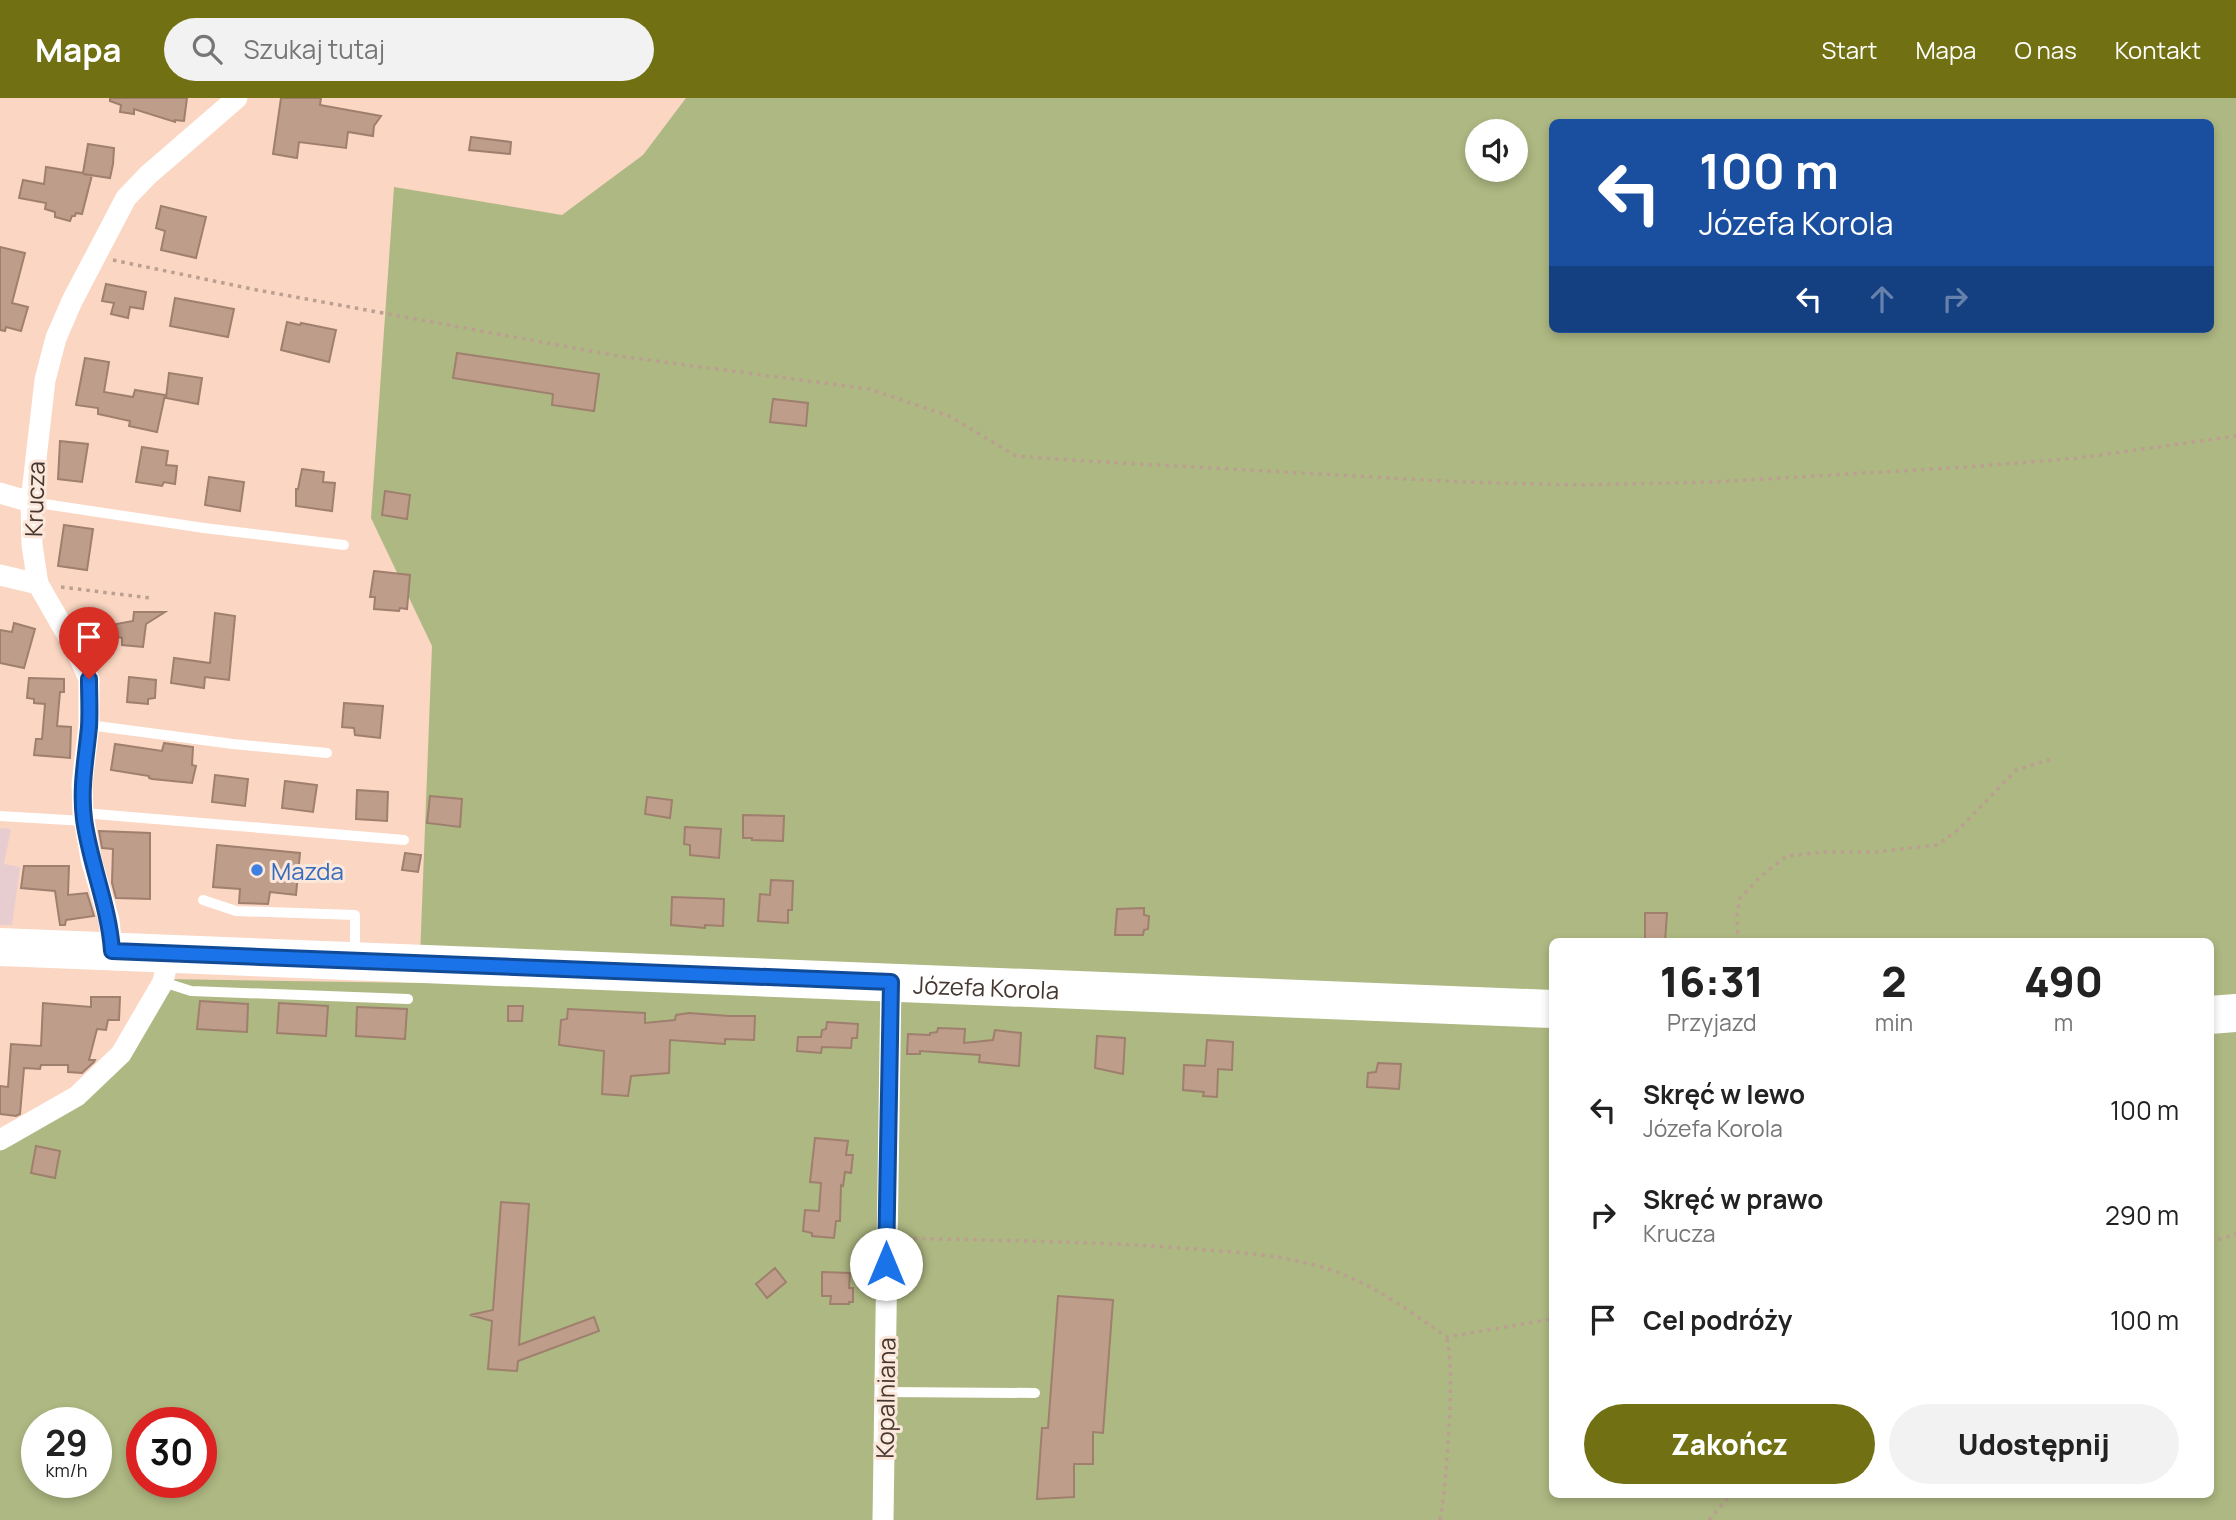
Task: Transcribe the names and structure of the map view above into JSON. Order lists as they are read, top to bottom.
{
  "streets": {
    "highway": ["Józefa Korola"],
    "street": ["Krucza", "Kopalniana"]
  },
  "crossings": [
    ["Krucza", "Józefa Korola"],
    ["Józefa Korola", "Kopalniana"]
  ],
  "places": ["Mazda"],
  "page": {
    "header": "Mapa",
    "search": "Szukaj tutaj",
    "nav": [
      "Start",
      "Mapa",
      "O nas",
      "Kontakt"
    ],
    "turn": ["100 m", "Józefa Korola"],
    "eta": [
      "16:31",
      "Przyjazd",
      "2",
      "min",
      "490",
      "m"
    ],
    "list": [
      {
        "name": "Skręć w lewo",
        "note": "Józefa Korola",
        "value": "100 m"
      },
      {
        "name": "Skręć w prawo",
        "note": "Krucza",
        "value": "290 m"
      },
      {
        "name": "Cel podróży",
        "value": "100 m"
      }
    ],
    "buttons": ["Zakończ", "Udostępnij"],
    "speed": "29 km/h",
    "limit": "30"
  }
}
